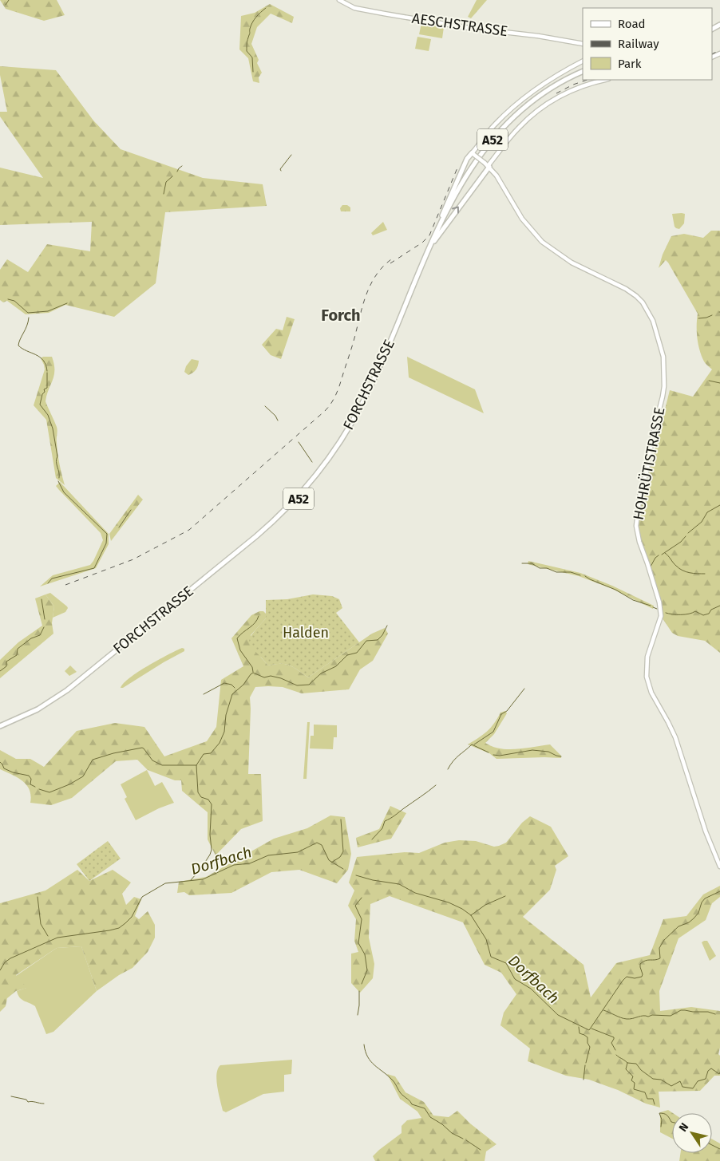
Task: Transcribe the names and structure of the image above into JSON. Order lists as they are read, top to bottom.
{
  "streets": {
    "highway": ["A52", "FORCHSTRASSE"],
    "main road": ["AESCHSTRASSE", "HOHRÜTISTRASSE"]
  },
  "districts": ["Forch"],
  "water": ["Dorfbach"],
  "parks": ["Halden"],
  "legend": ["Road", "Railway", "Park"],
  "north": "top left"
}
